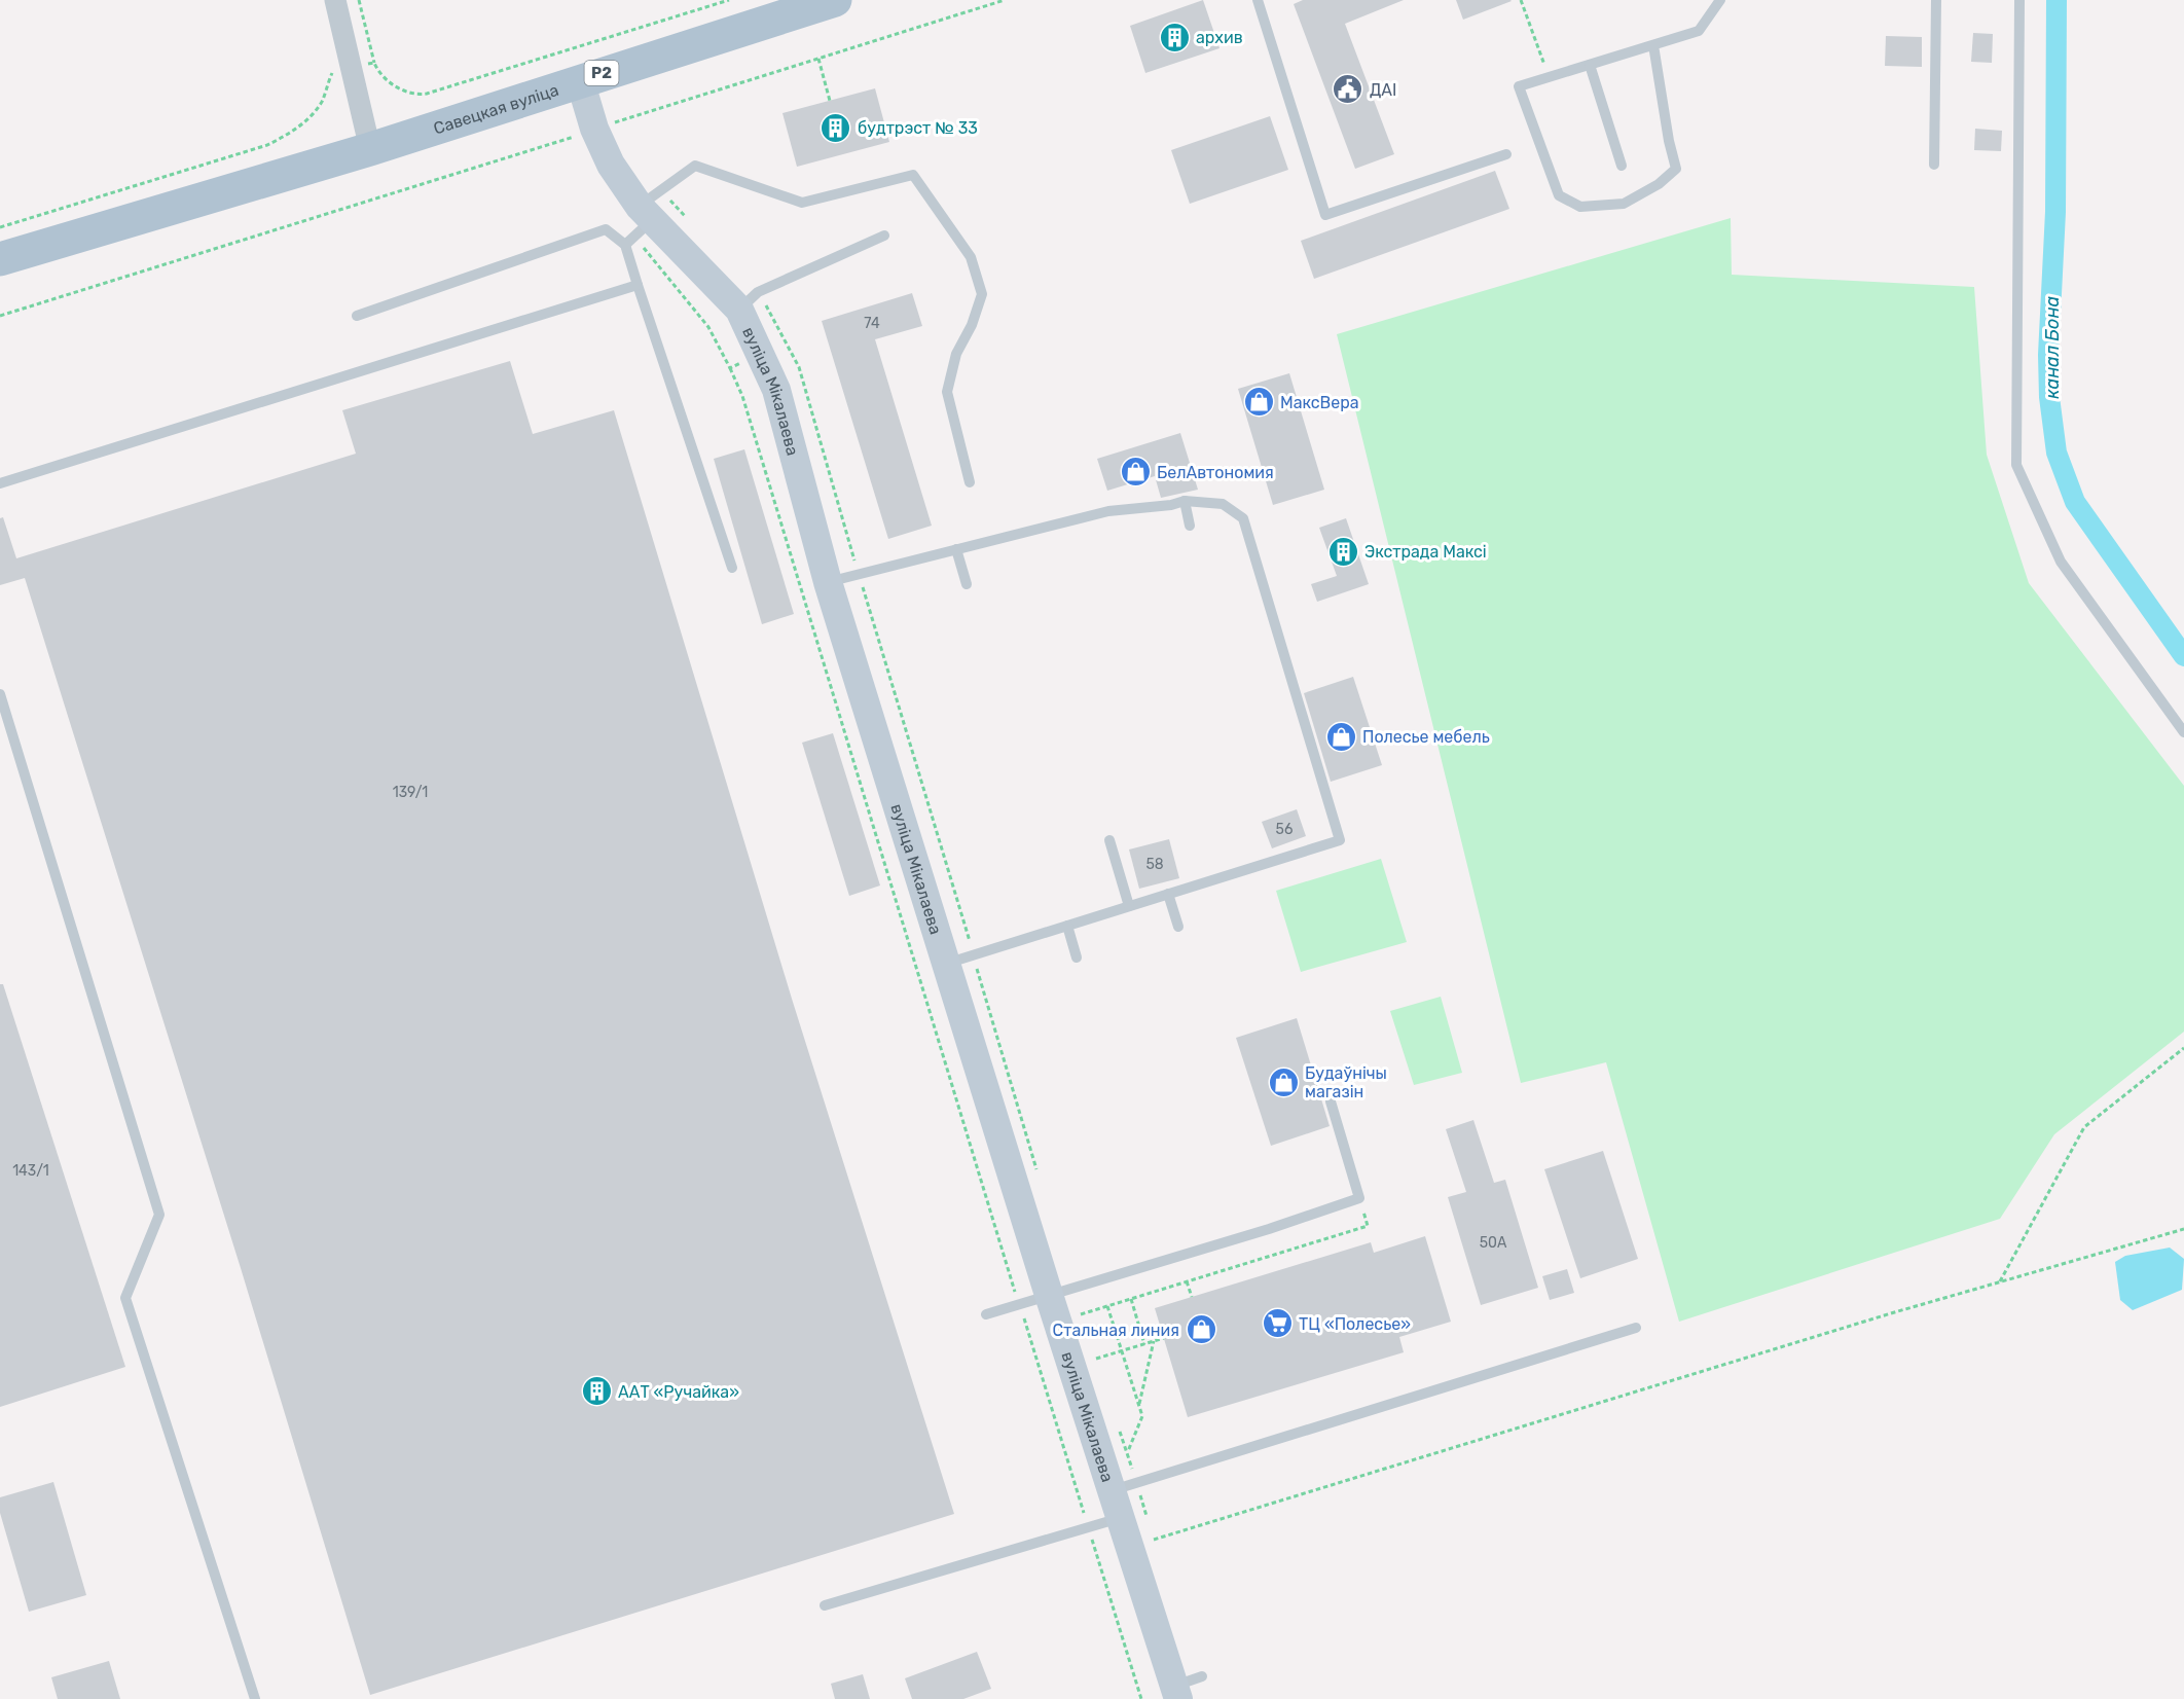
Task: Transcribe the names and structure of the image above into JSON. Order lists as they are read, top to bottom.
{
  "streets": {
    "main road": ["Р2", "Савецкая вуліца", "вуліца Мікалаева"]
  },
  "crossings": [
    ["Савецкая вуліца", "вуліца Мікалаева"]
  ],
  "water": ["канал Бона"],
  "places": {
    "building": [
      "архив",
      "будтрэст № 33",
      "Экстрада Максі",
      "ААТ «Ручайка»"
    ],
    "public building": ["ДАІ"],
    "shop": [
      "МаксBepa",
      "БелАвтономия",
      "Полесье мебель",
      "Будаўнічы магазін",
      "Стальная линия"
    ],
    "supermarket": ["ТЦ «Полесье»"]
  },
  "house_numbers": [
    "74",
    "139/1",
    "56",
    "58",
    "143/1",
    "50А"
  ]
}
